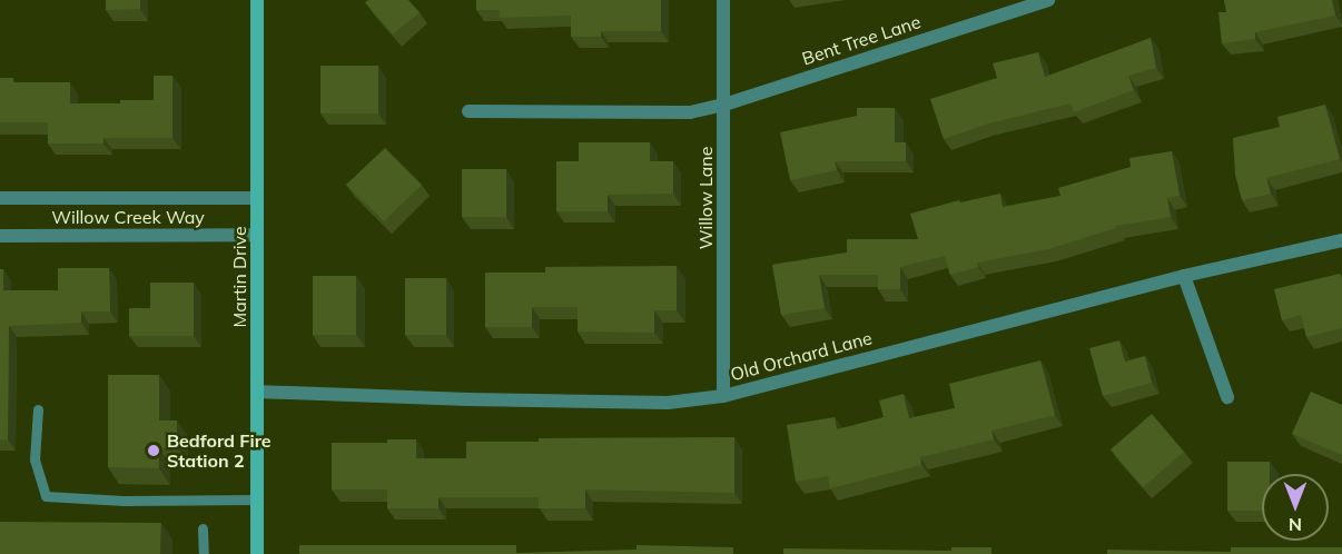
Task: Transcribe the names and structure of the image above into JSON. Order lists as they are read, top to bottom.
{
  "streets": {
    "street": [
      "Bent Tree Lane",
      "Willow Lane",
      "Willow Creek Way",
      "Martin Drive",
      "Old Orchard Lane"
    ]
  },
  "crossings": [
    ["Bent Tree Lane", "Willow Lane"],
    ["Willow Lane", "Old Orchard Lane"],
    ["Willow Creek Way", "Martin Drive"],
    ["Martin Drive", "Old Orchard Lane"]
  ],
  "places": ["Bedford Fire Station 2"],
  "north": "bottom"
}
